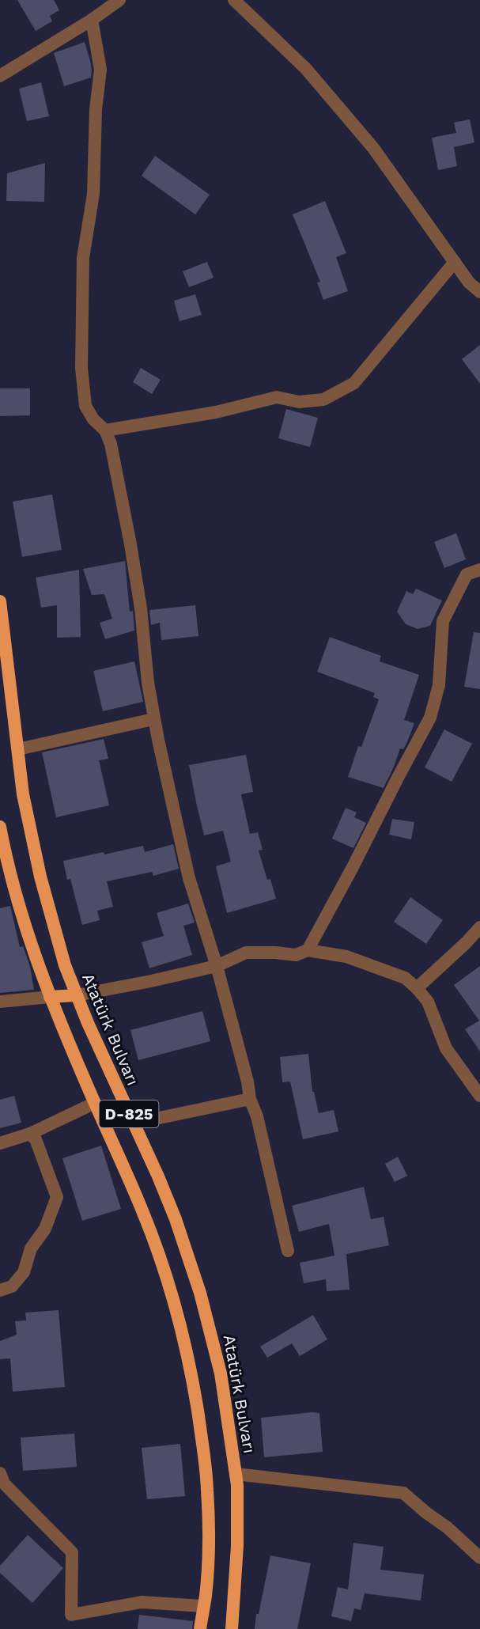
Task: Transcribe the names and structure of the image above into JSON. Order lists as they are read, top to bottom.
{
  "streets": {
    "highway": ["Atatürk Bulvarı", "D-825"]
  }
}
